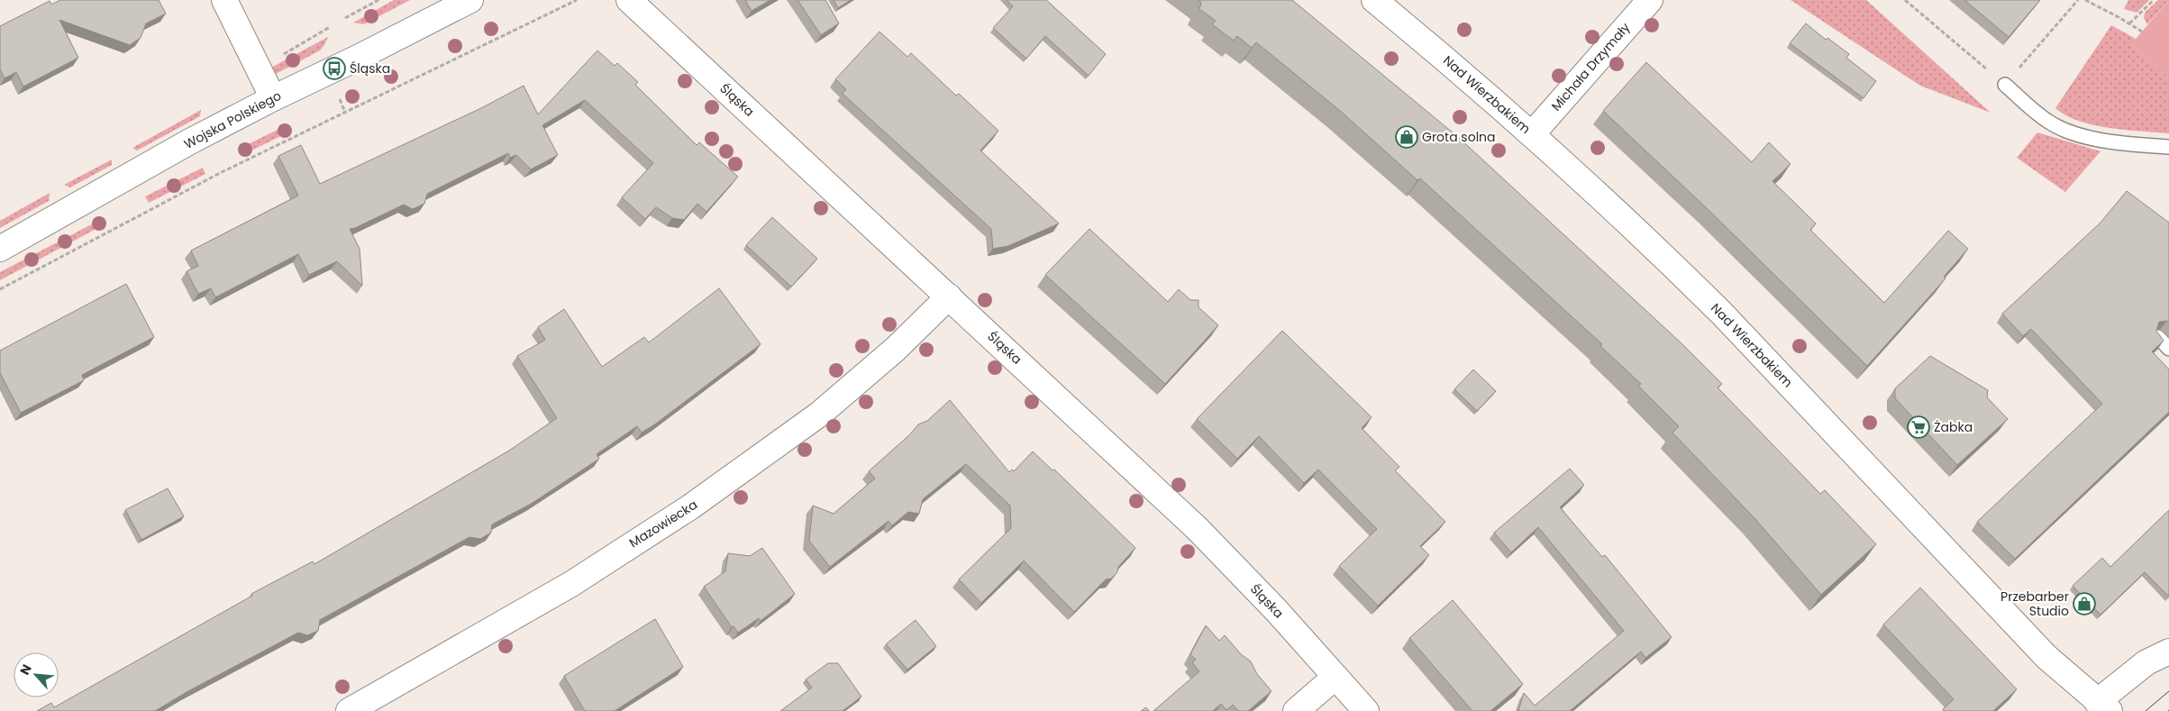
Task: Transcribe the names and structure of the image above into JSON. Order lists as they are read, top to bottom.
{
  "streets": {
    "street": [
      "Michała Drzymały",
      "Nad Wierzbakiem",
      "Śląska",
      "Wojska Polskiego",
      "Mazowiecka"
    ]
  },
  "crossings": [
    ["Michała Drzymały", "Nad Wierzbakiem"],
    ["Śląska", "Mazowiecka"]
  ],
  "places": {
    "bus stop": ["Śląska"],
    "shop": ["Grota solna", "Przebarber Studio"],
    "supermarket": ["Żabka"]
  },
  "north": "top left"
}
